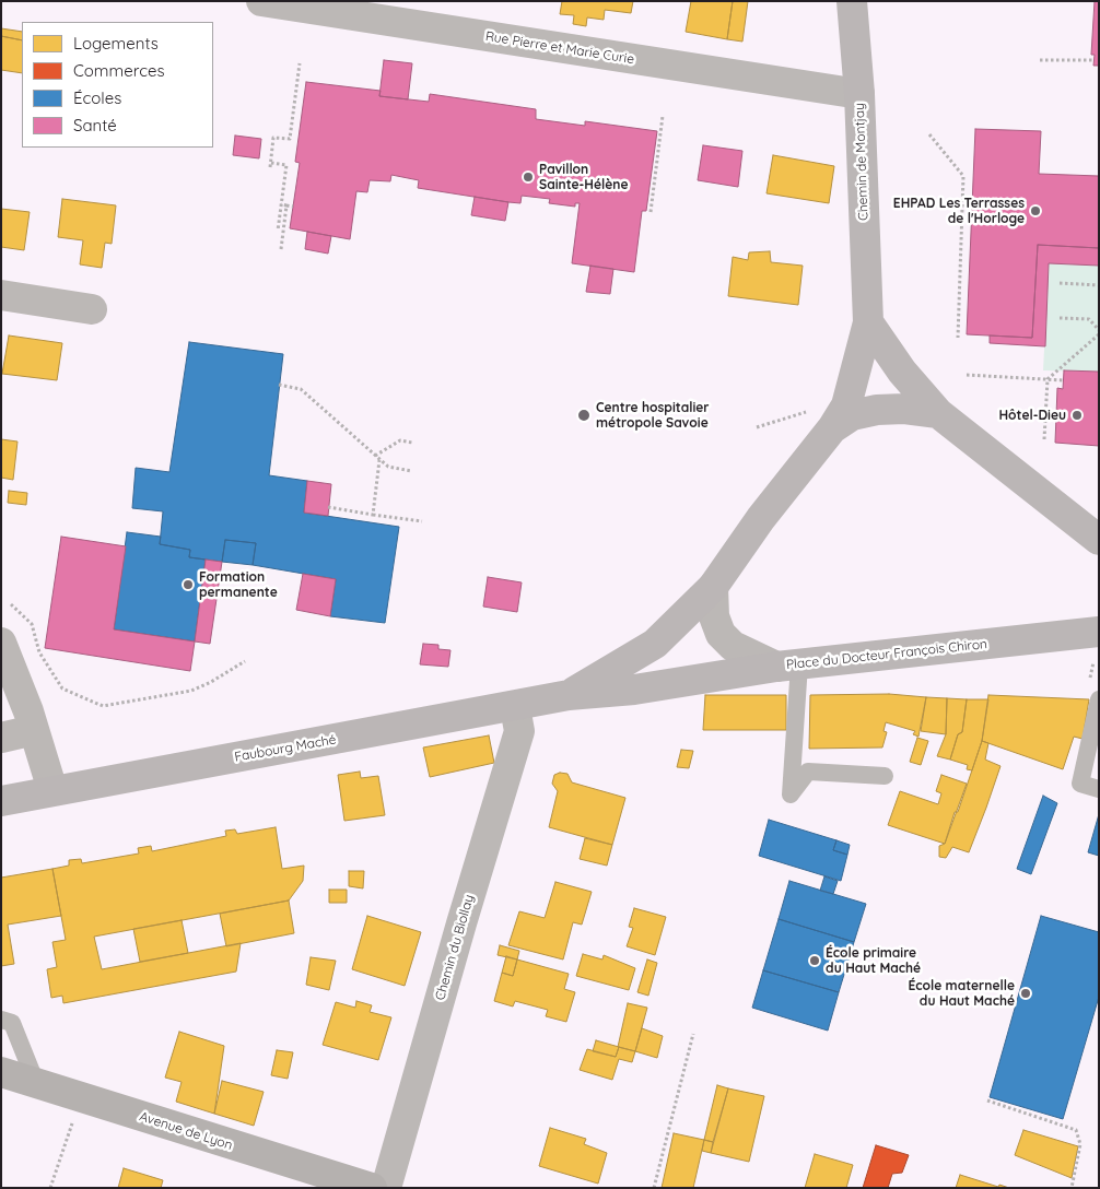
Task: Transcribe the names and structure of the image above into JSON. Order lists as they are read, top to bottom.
{
  "streets": {
    "main road": ["Avenue de Lyon"],
    "street": [
      "Rue Pierre et Marie Curie",
      "Chemin de Montjay",
      "Place du Docteur François Chiron",
      "Faubourg Maché",
      "Chemin du Biollay"
    ]
  },
  "crossings": [
    ["Rue Pierre et Marie Curie", "Chemin de Montjay"],
    ["Place du Docteur François Chiron", "Faubourg Maché"],
    ["Faubourg Maché", "Chemin du Biollay"]
  ],
  "places": [
    "Pavillon Sainte-Hélène",
    "EHPAD Les Terrasses de l'Horloge",
    "Centre hospitalier métropole Savoie",
    "Hôtel-Dieu",
    "Formation permanente",
    "École primaire du Haut Maché",
    "École maternelle du Haut Maché"
  ],
  "legend": [
    "Logements",
    "Commerces",
    "Écoles",
    "Santé"
  ]
}
